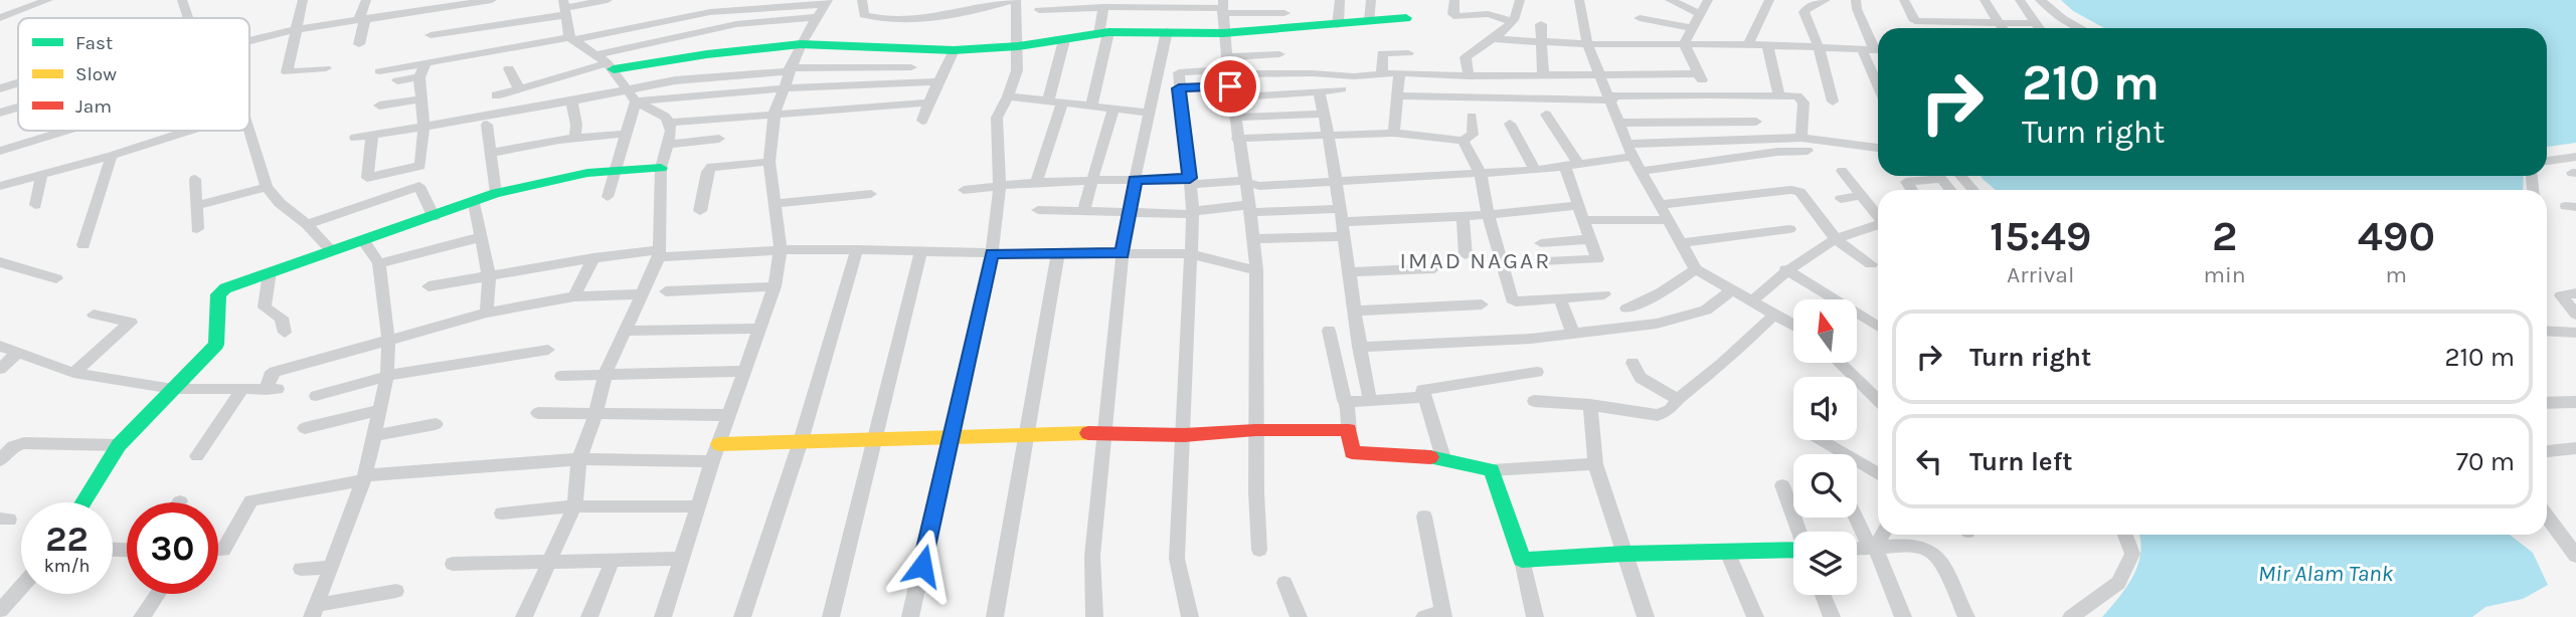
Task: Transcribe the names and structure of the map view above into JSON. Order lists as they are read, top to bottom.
{
  "districts": ["IMAD NAGAR"],
  "water": ["Mir Alam Tank"],
  "legend": ["Fast", "Slow", "Jam"],
  "north": "top",
  "page": {
    "turn": ["210 m", "Turn right"],
    "eta": [
      "15:49",
      "Arrival",
      "2",
      "min",
      "490",
      "m"
    ],
    "list": [
      {
        "name": "Turn right",
        "value": "210 m"
      },
      {
        "name": "Turn left",
        "value": "70 m"
      }
    ],
    "speed": "22 km/h",
    "limit": "30"
  }
}
